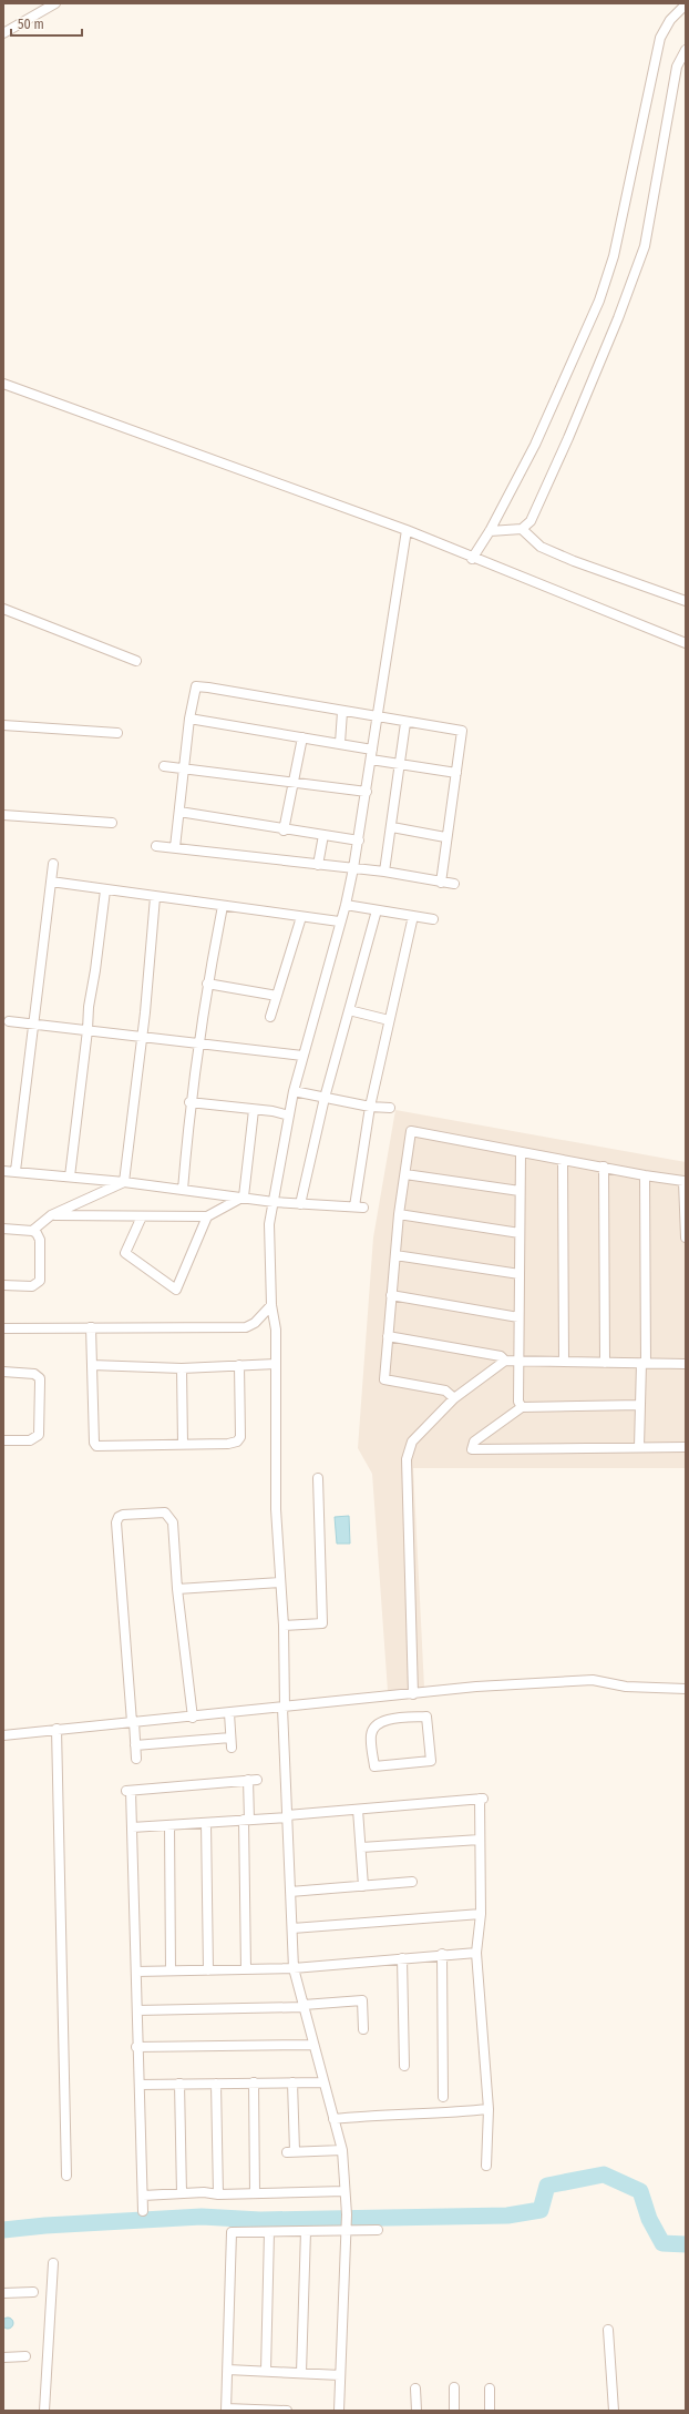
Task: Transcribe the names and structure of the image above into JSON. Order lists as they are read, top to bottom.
{
  "scale_bar": "50 m"
}
